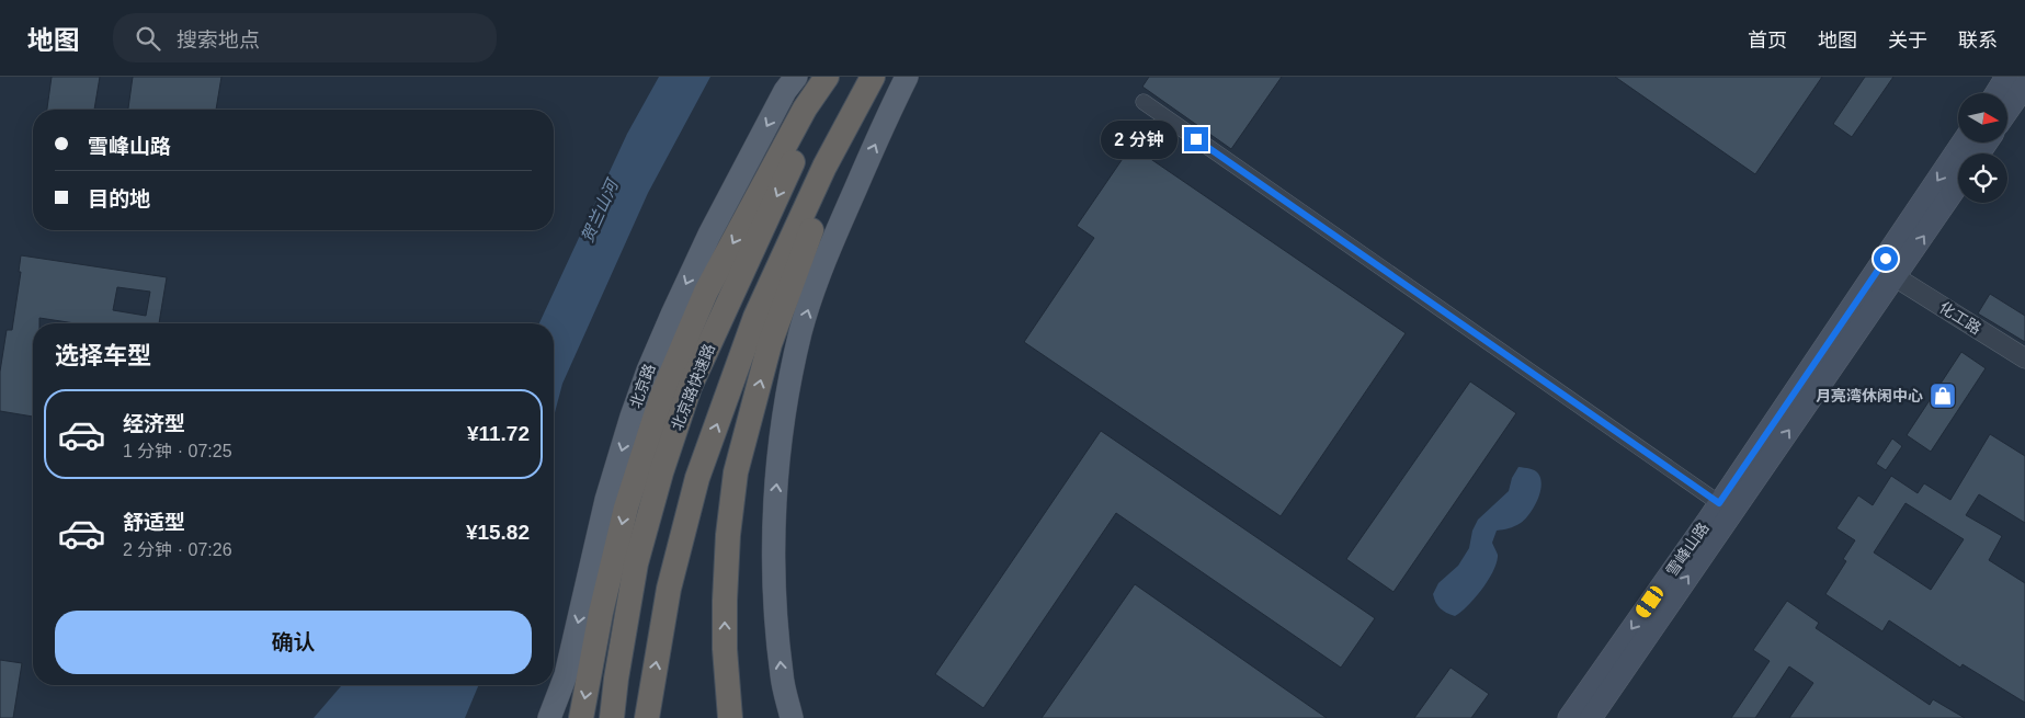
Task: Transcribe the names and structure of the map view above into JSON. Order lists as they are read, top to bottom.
{
  "streets": {
    "highway": ["北京路快速路"],
    "main road": ["北京路", "雪峰山路"],
    "street": ["化工路"]
  },
  "crossings": [
    ["化工路", "雪峰山路"]
  ],
  "water": ["贺兰山河"],
  "places": {
    "shop": ["月亮湾休闲中心"]
  },
  "north": "right",
  "page": {
    "header": "地图",
    "search": "搜索地点",
    "nav": [
      "首页",
      "地图",
      "关于",
      "联系"
    ],
    "banner": ["雪峰山路", "目的地"],
    "bubble": "2 分钟",
    "heading": "选择车型",
    "list": [
      {
        "name": "经济型",
        "note": "1 分钟 · 07:25",
        "value": "¥11.72"
      },
      {
        "name": "舒适型",
        "note": "2 分钟 · 07:26",
        "value": "¥15.82"
      }
    ],
    "buttons": "确认"
  }
}
